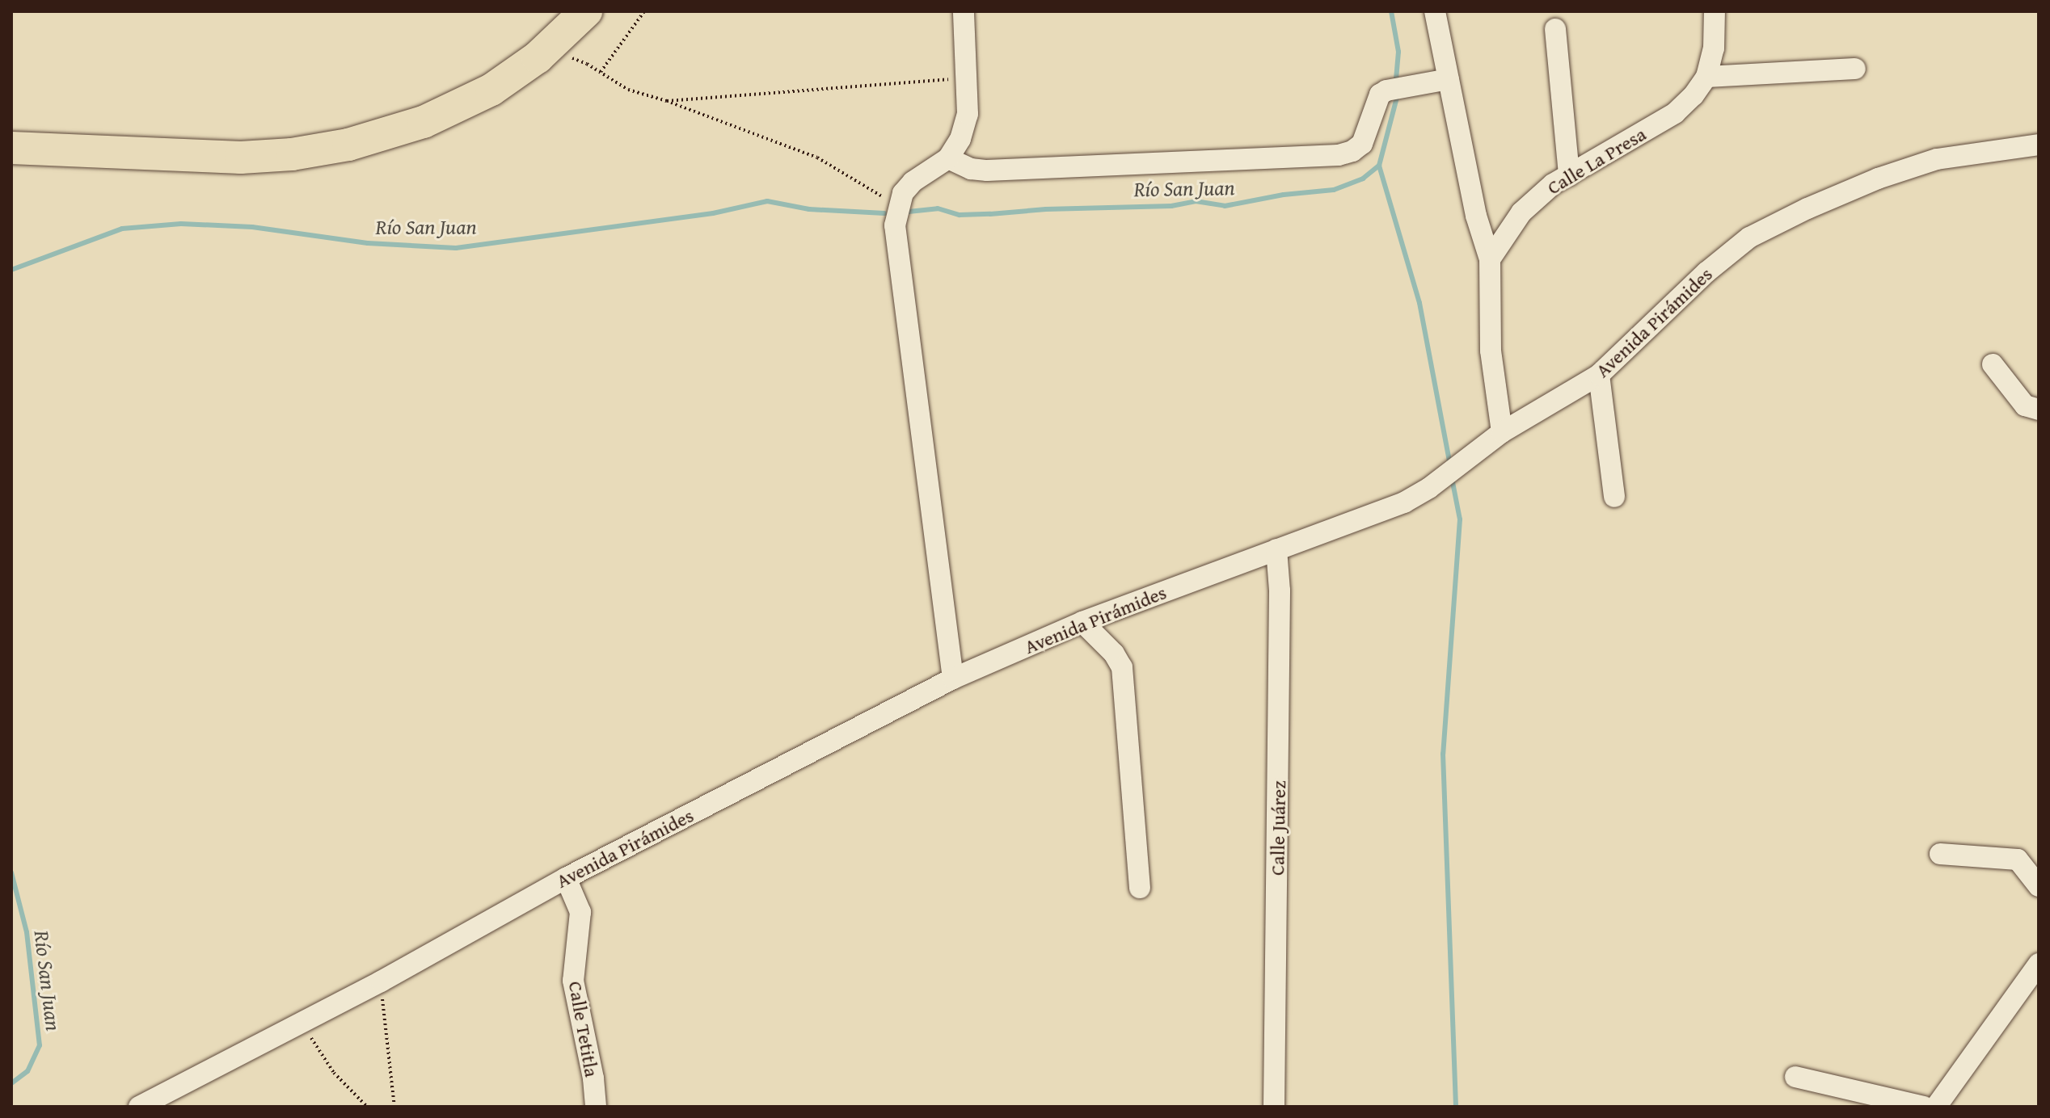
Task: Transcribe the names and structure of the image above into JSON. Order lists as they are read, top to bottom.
{
  "streets": {
    "street": [
      "Calle La Presa",
      "Avenida Pirámides",
      "Calle Juárez",
      "Calle Tetitla"
    ]
  },
  "crossings": [
    ["Avenida Pirámides", "Calle Juárez"],
    ["Avenida Pirámides", "Calle Tetitla"]
  ],
  "water": ["Río San Juan"]
}
